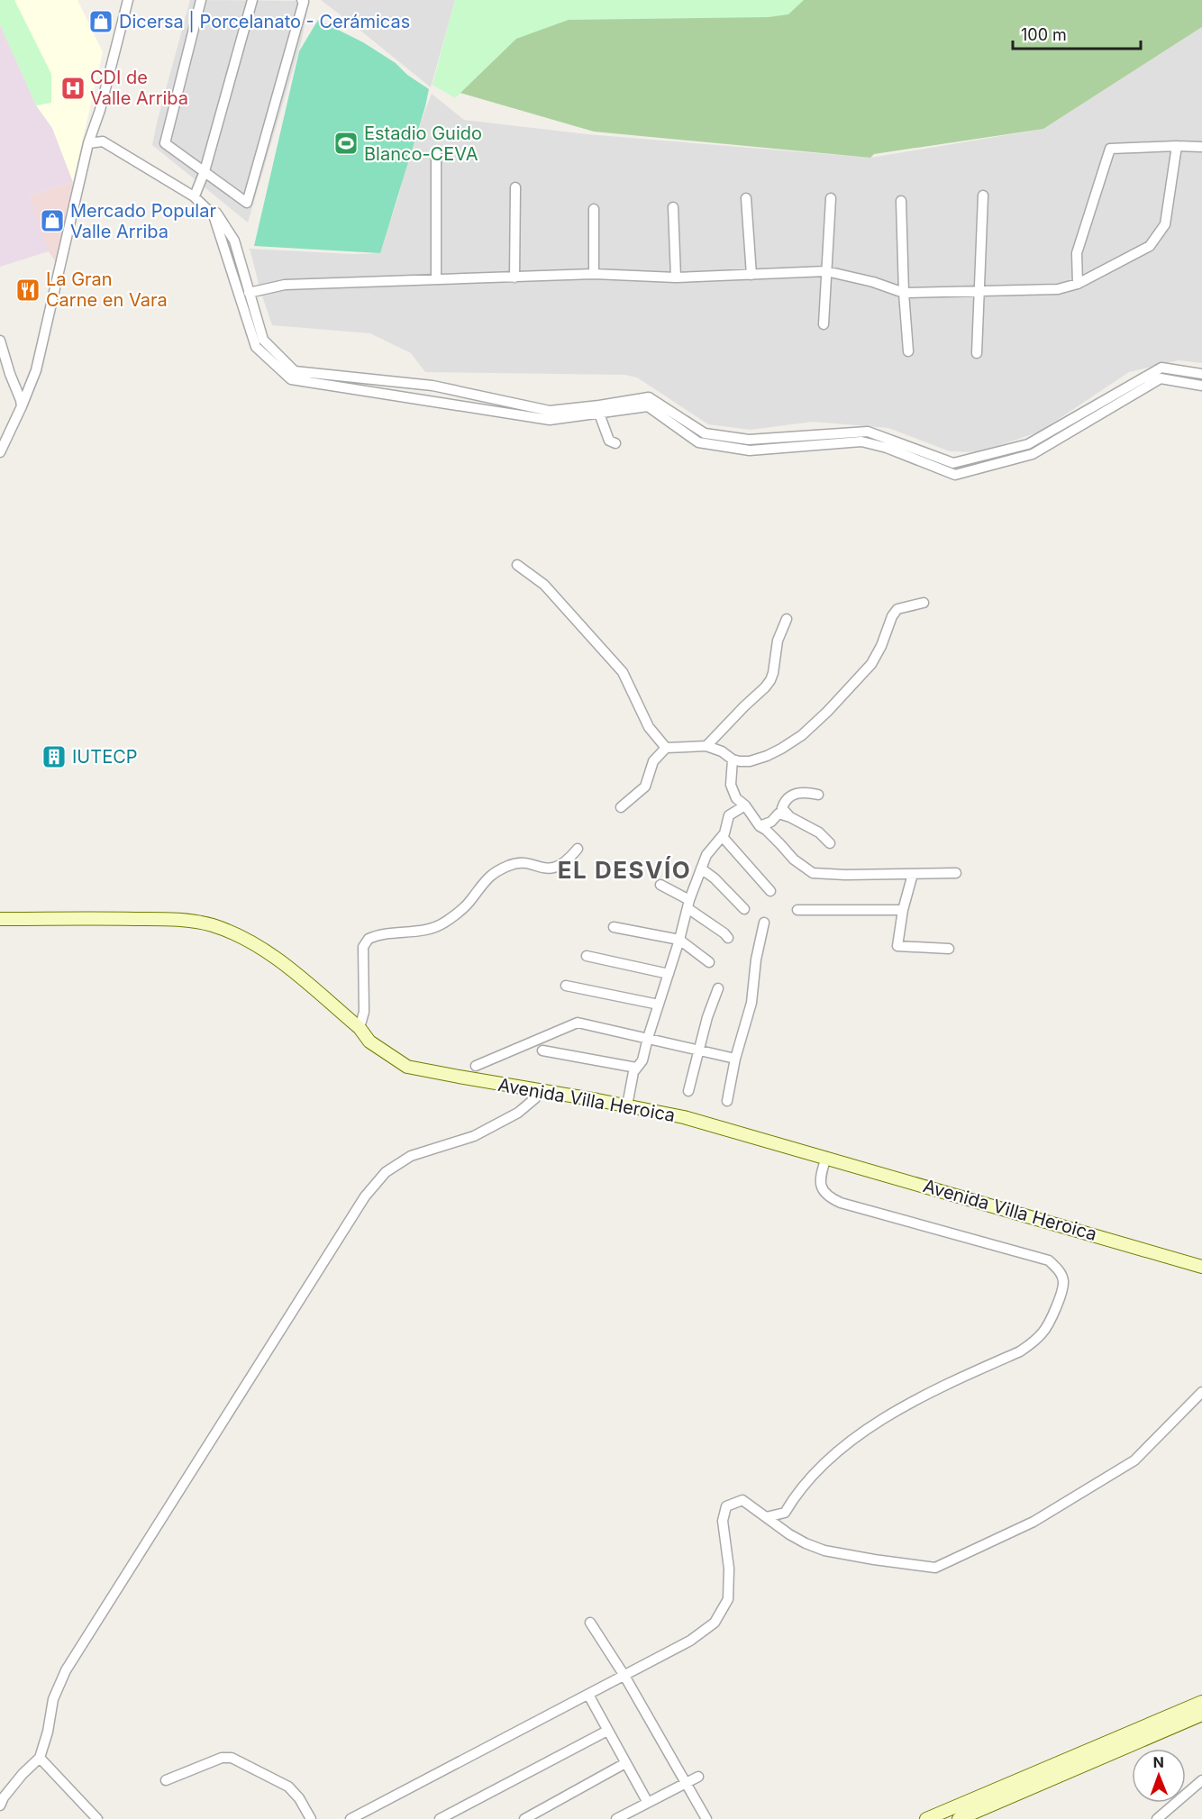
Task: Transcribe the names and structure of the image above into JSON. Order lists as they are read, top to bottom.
{
  "streets": {
    "main road": ["Avenida Villa Heroica"]
  },
  "districts": ["EL DESVÍO"],
  "places": {
    "shop": ["Dicersa | Porcelanato - Cerámicas", "Mercado Popular Valle Arriba"],
    "hospital": ["CDI de Valle Arriba"],
    "sports": ["Estadio Guido Blanco-CEVA"],
    "restaurant": ["La Gran Carne en Vara"],
    "building": ["IUTECP"]
  },
  "scale_bar": "100 m",
  "north": "top"
}
